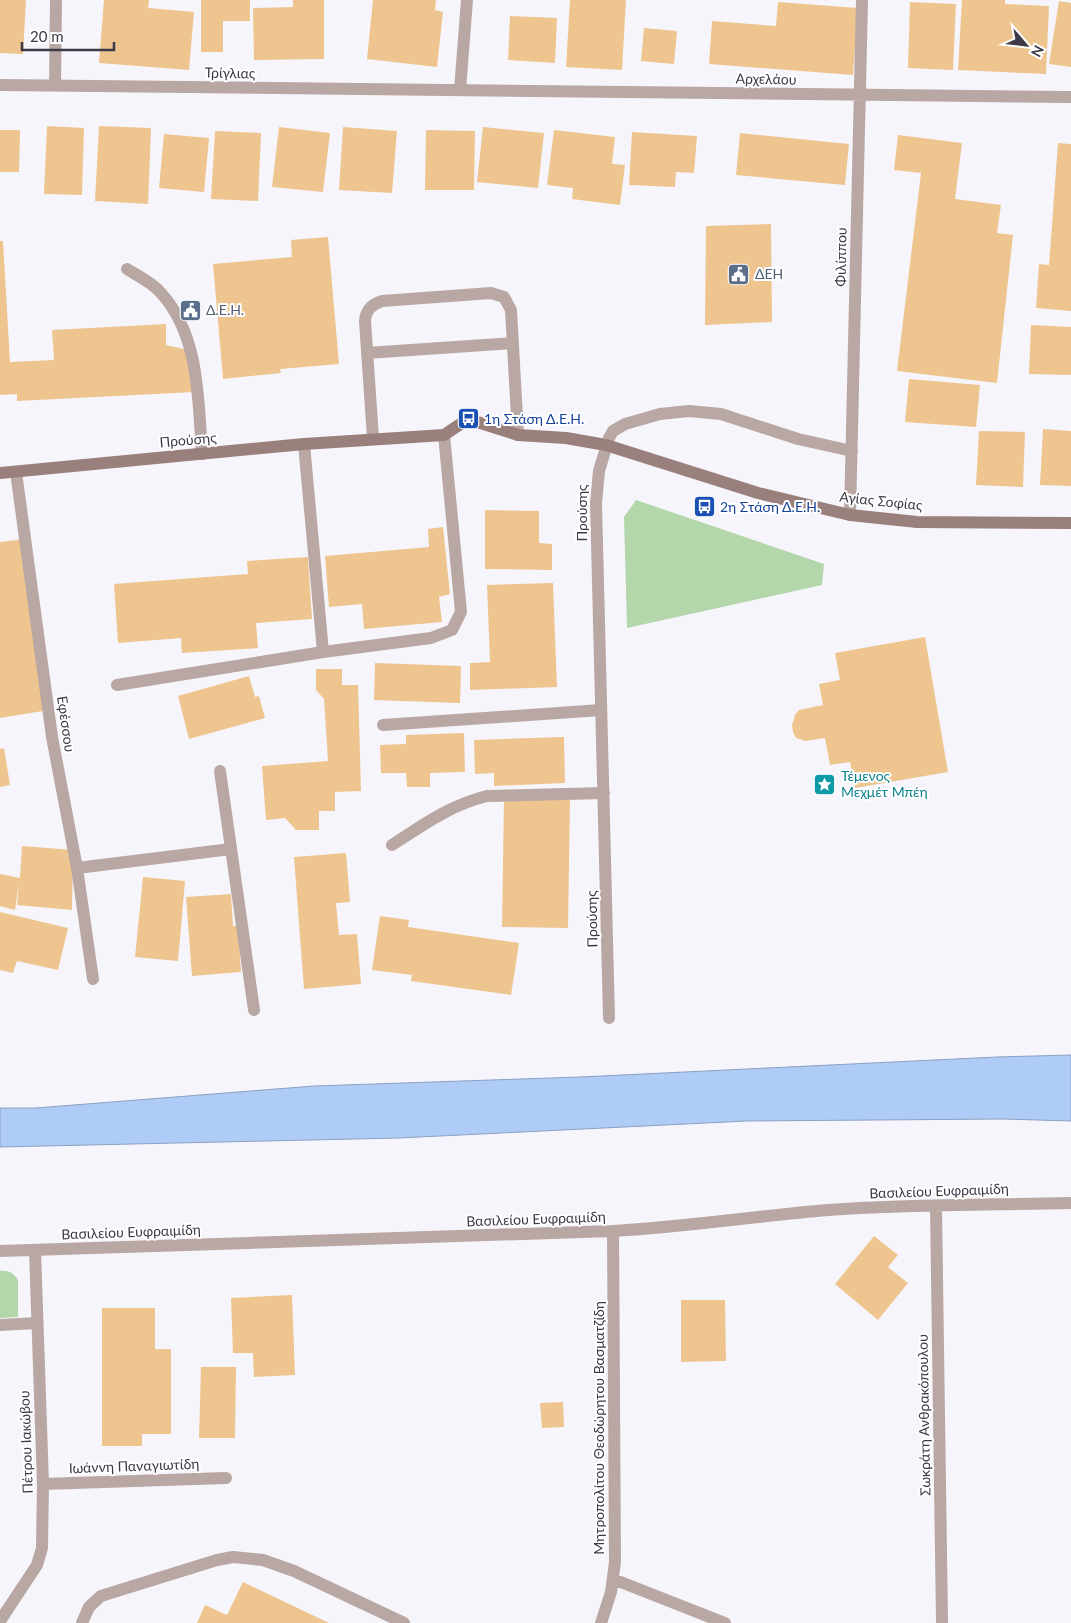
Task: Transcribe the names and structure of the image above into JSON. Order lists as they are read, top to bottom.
{
  "streets": {
    "main road": ["Προύσης", "Αγίας Σοφίας"],
    "street": [
      "Τρίγλιας",
      "Αρχελάου",
      "Φιλίππου",
      "Εφέσσου",
      "Βασιλείου Ευφραιμίδη",
      "Σωκράτη Ανθρακόπουλου",
      "Μητροπολίτου Θεοδώρητου Βασματζίδη",
      "Πέτρου Ιακώβου",
      "Ιωάννη Παναγιωτίδη"
    ]
  },
  "crossings": [
    ["Τρίγλιας", "Αρχελάου"],
    ["Αρχελάου", "Φιλίππου"],
    ["Φιλίππου", "Αγίας Σοφίας"],
    ["Προύσης", "Αγίας Σοφίας"],
    ["Προύσης", "Εφέσσου"],
    ["Βασιλείου Ευφραιμίδη", "Σωκράτη Ανθρακόπουλου"],
    ["Βασιλείου Ευφραιμίδη", "Μητροπολίτου Θεοδώρητου Βασματζίδη"],
    ["Βασιλείου Ευφραιμίδη", "Πέτρου Ιακώβου"],
    ["Πέτρου Ιακώβου", "Ιωάννη Παναγιωτίδη"]
  ],
  "places": {
    "public building": ["ΔΕΗ", "Δ.Ε.Η."],
    "bus stop": ["1η Στάση Δ.Ε.Η.", "2η Στάση Δ.Ε.Η."],
    "place": ["Τέμενος Μεχμέτ Μπέη"]
  },
  "scale_bar": "20 m",
  "north": "bottom right"
}
